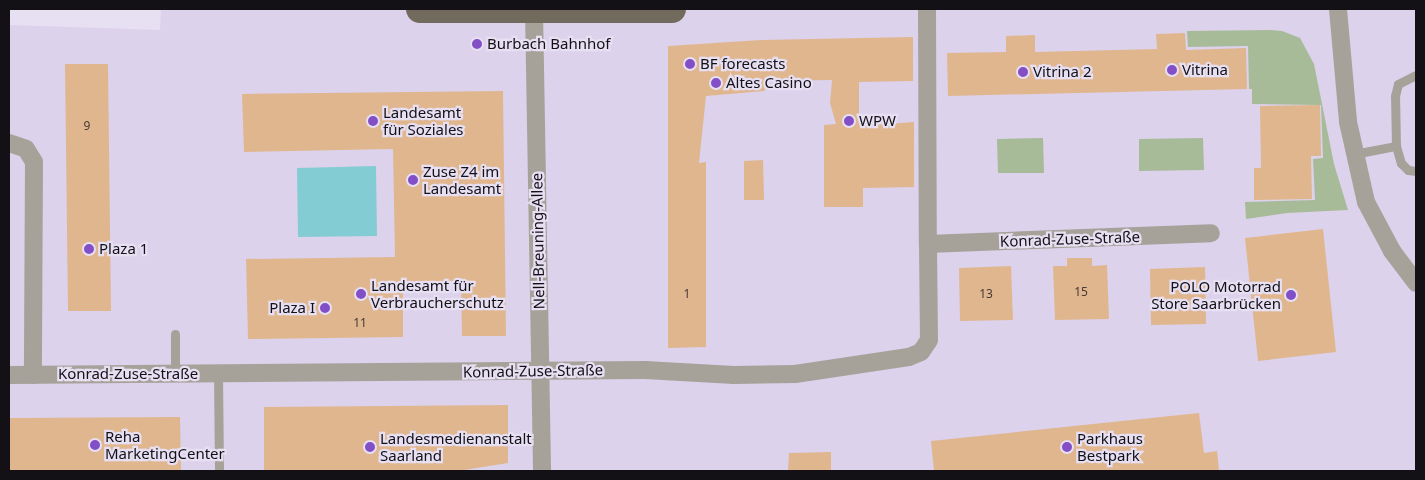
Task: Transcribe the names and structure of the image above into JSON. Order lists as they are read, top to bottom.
{
  "streets": {
    "street": ["Konrad-Zuse-Straße", "Nell-Breuning-Allee"]
  },
  "crossings": [
    ["Konrad-Zuse-Straße", "Nell-Breuning-Allee"]
  ],
  "places": [
    "Burbach Bahnhof",
    "BF forecasts",
    "Vitrina",
    "Vitrina 2",
    "Altes Casino",
    "Landesamt für Soziales",
    "WPW",
    "Zuse Z4 im Landesamt",
    "Plaza 1",
    "Landesamt für Verbraucherschutz",
    "POLO Motorrad Store Saarbrücken",
    "Plaza I",
    "Reha MarketingCenter",
    "Landesmedienanstalt Saarland",
    "Parkhaus Bestpark"
  ],
  "house_numbers": [
    "9",
    "15",
    "1",
    "13",
    "11"
  ]
}
